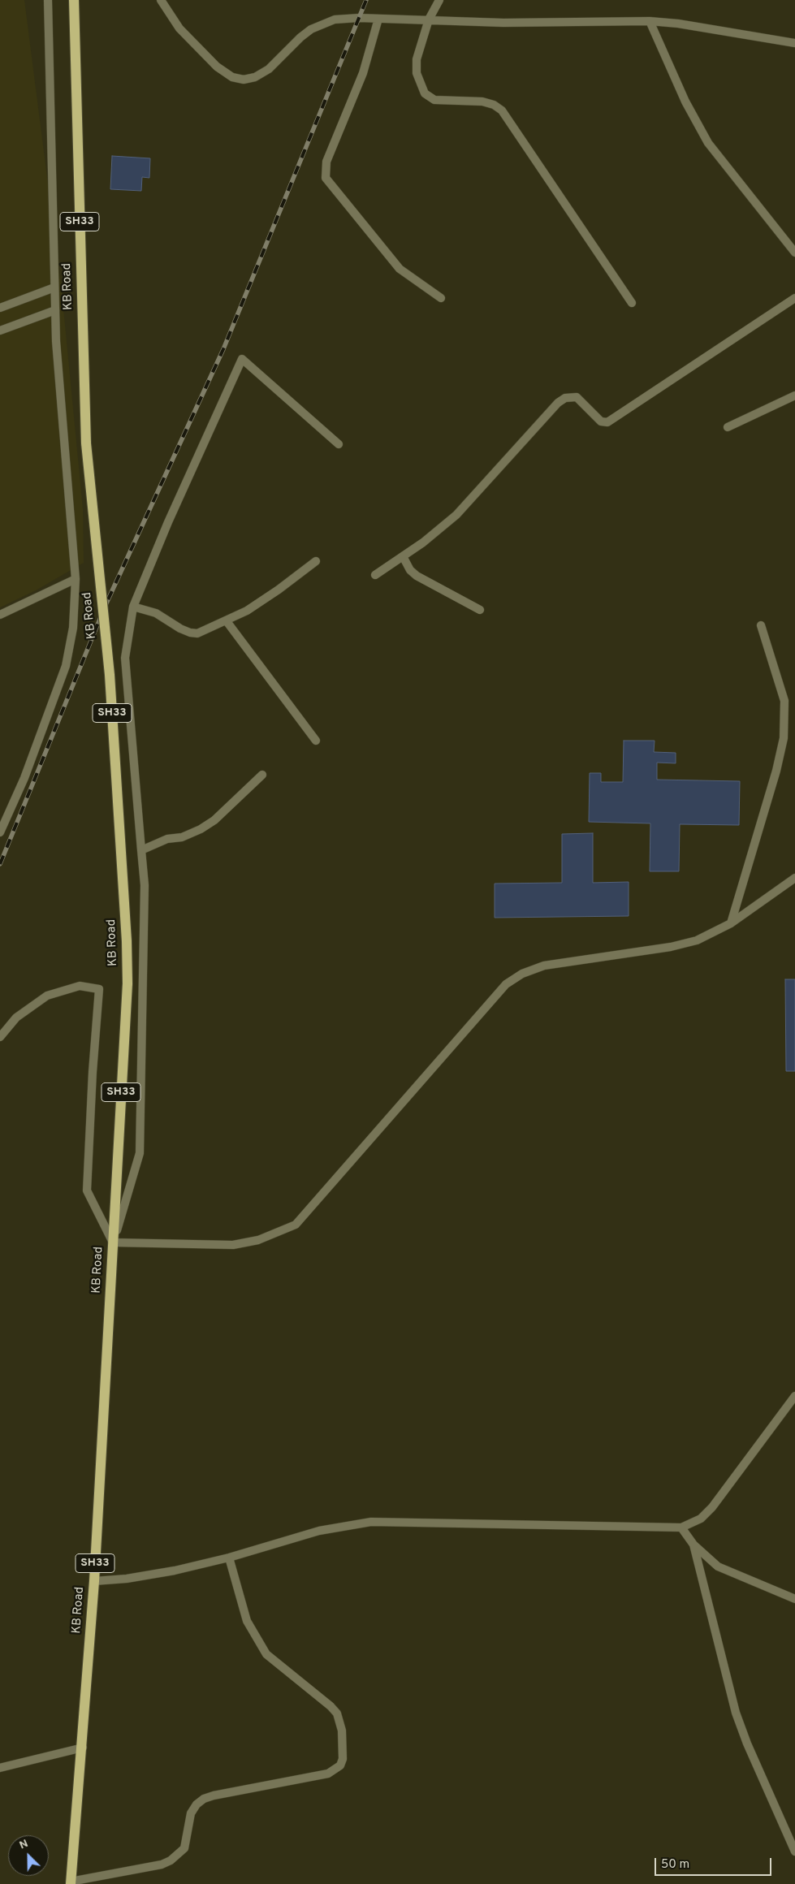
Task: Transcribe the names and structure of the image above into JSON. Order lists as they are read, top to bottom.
{
  "streets": {
    "main road": ["SH33", "KB Road"]
  },
  "scale_bar": "50 m",
  "north": "top left"
}
